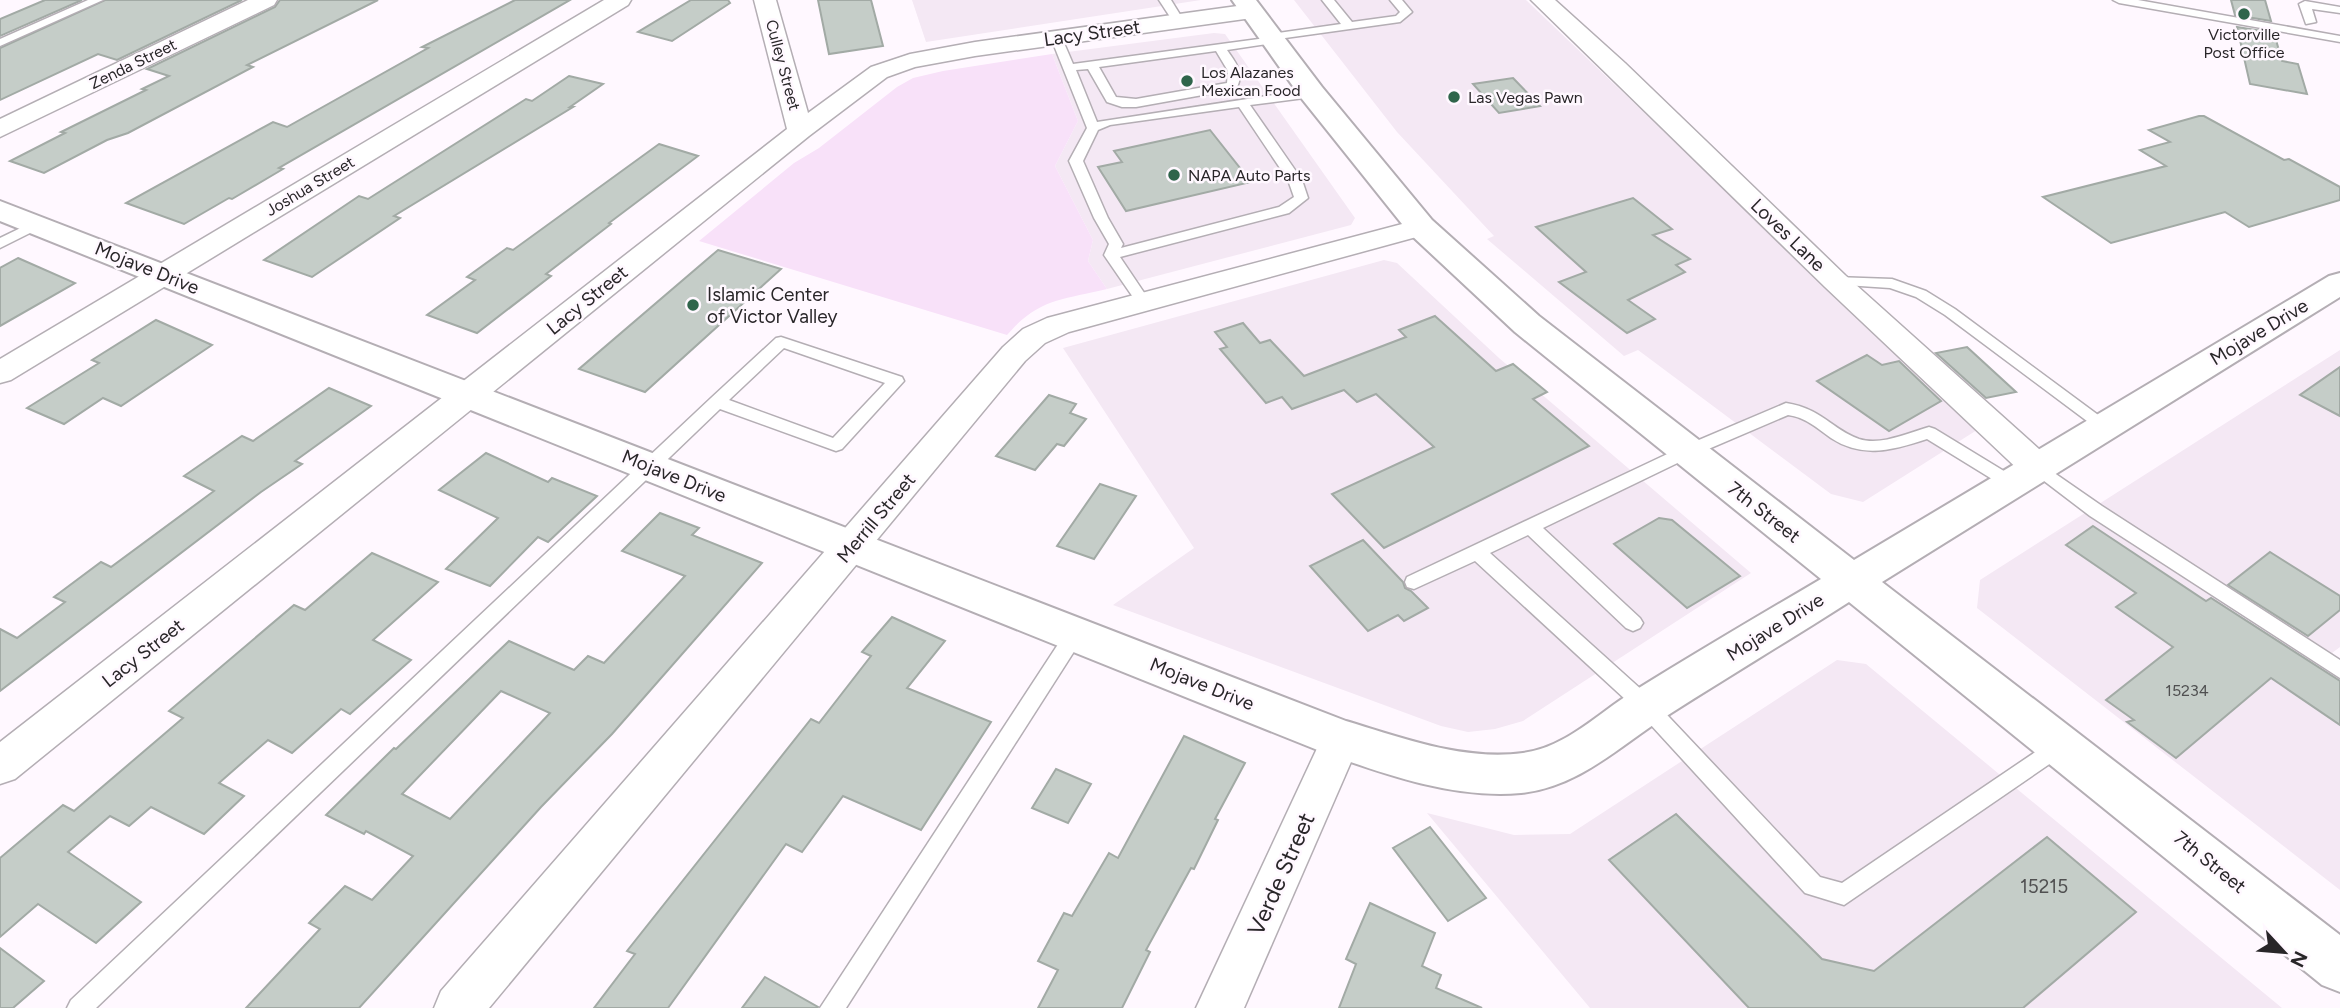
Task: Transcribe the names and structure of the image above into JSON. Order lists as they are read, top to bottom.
{
  "streets": {
    "main road": ["Mojave Drive", "7th Street"],
    "street": [
      "Lacy Street",
      "Zenda Street",
      "Culley Street",
      "Joshua Street",
      "Loves Lane",
      "Merrill Street",
      "Verde Street"
    ]
  },
  "crossings": [
    ["Lacy Street", "Culley Street"],
    ["Lacy Street", "Mojave Drive"],
    ["Lacy Street", "7th Street"],
    ["Joshua Street", "Mojave Drive"],
    ["Loves Lane", "Mojave Drive"],
    ["Mojave Drive", "7th Street"],
    ["Mojave Drive", "Merrill Street"],
    ["Mojave Drive", "Verde Street"],
    ["7th Street", "Merrill Street"]
  ],
  "places": [
    "Victorville Post Office",
    "Los Alazanes Mexican Food",
    "Las Vegas Pawn",
    "NAPA Auto Parts",
    "Islamic Center of Victor Valley"
  ],
  "house_numbers": ["15234", "15215"],
  "north": "bottom right"
}
